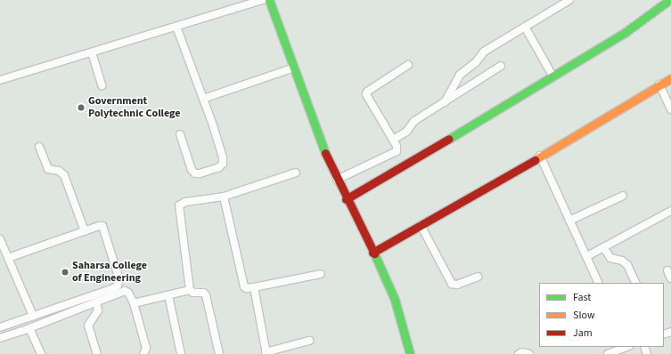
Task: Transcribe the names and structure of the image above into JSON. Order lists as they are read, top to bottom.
{
  "places": ["Government Polytechnic College", "Saharsa College of Engineering"],
  "legend": ["Fast", "Slow", "Jam"]
}
